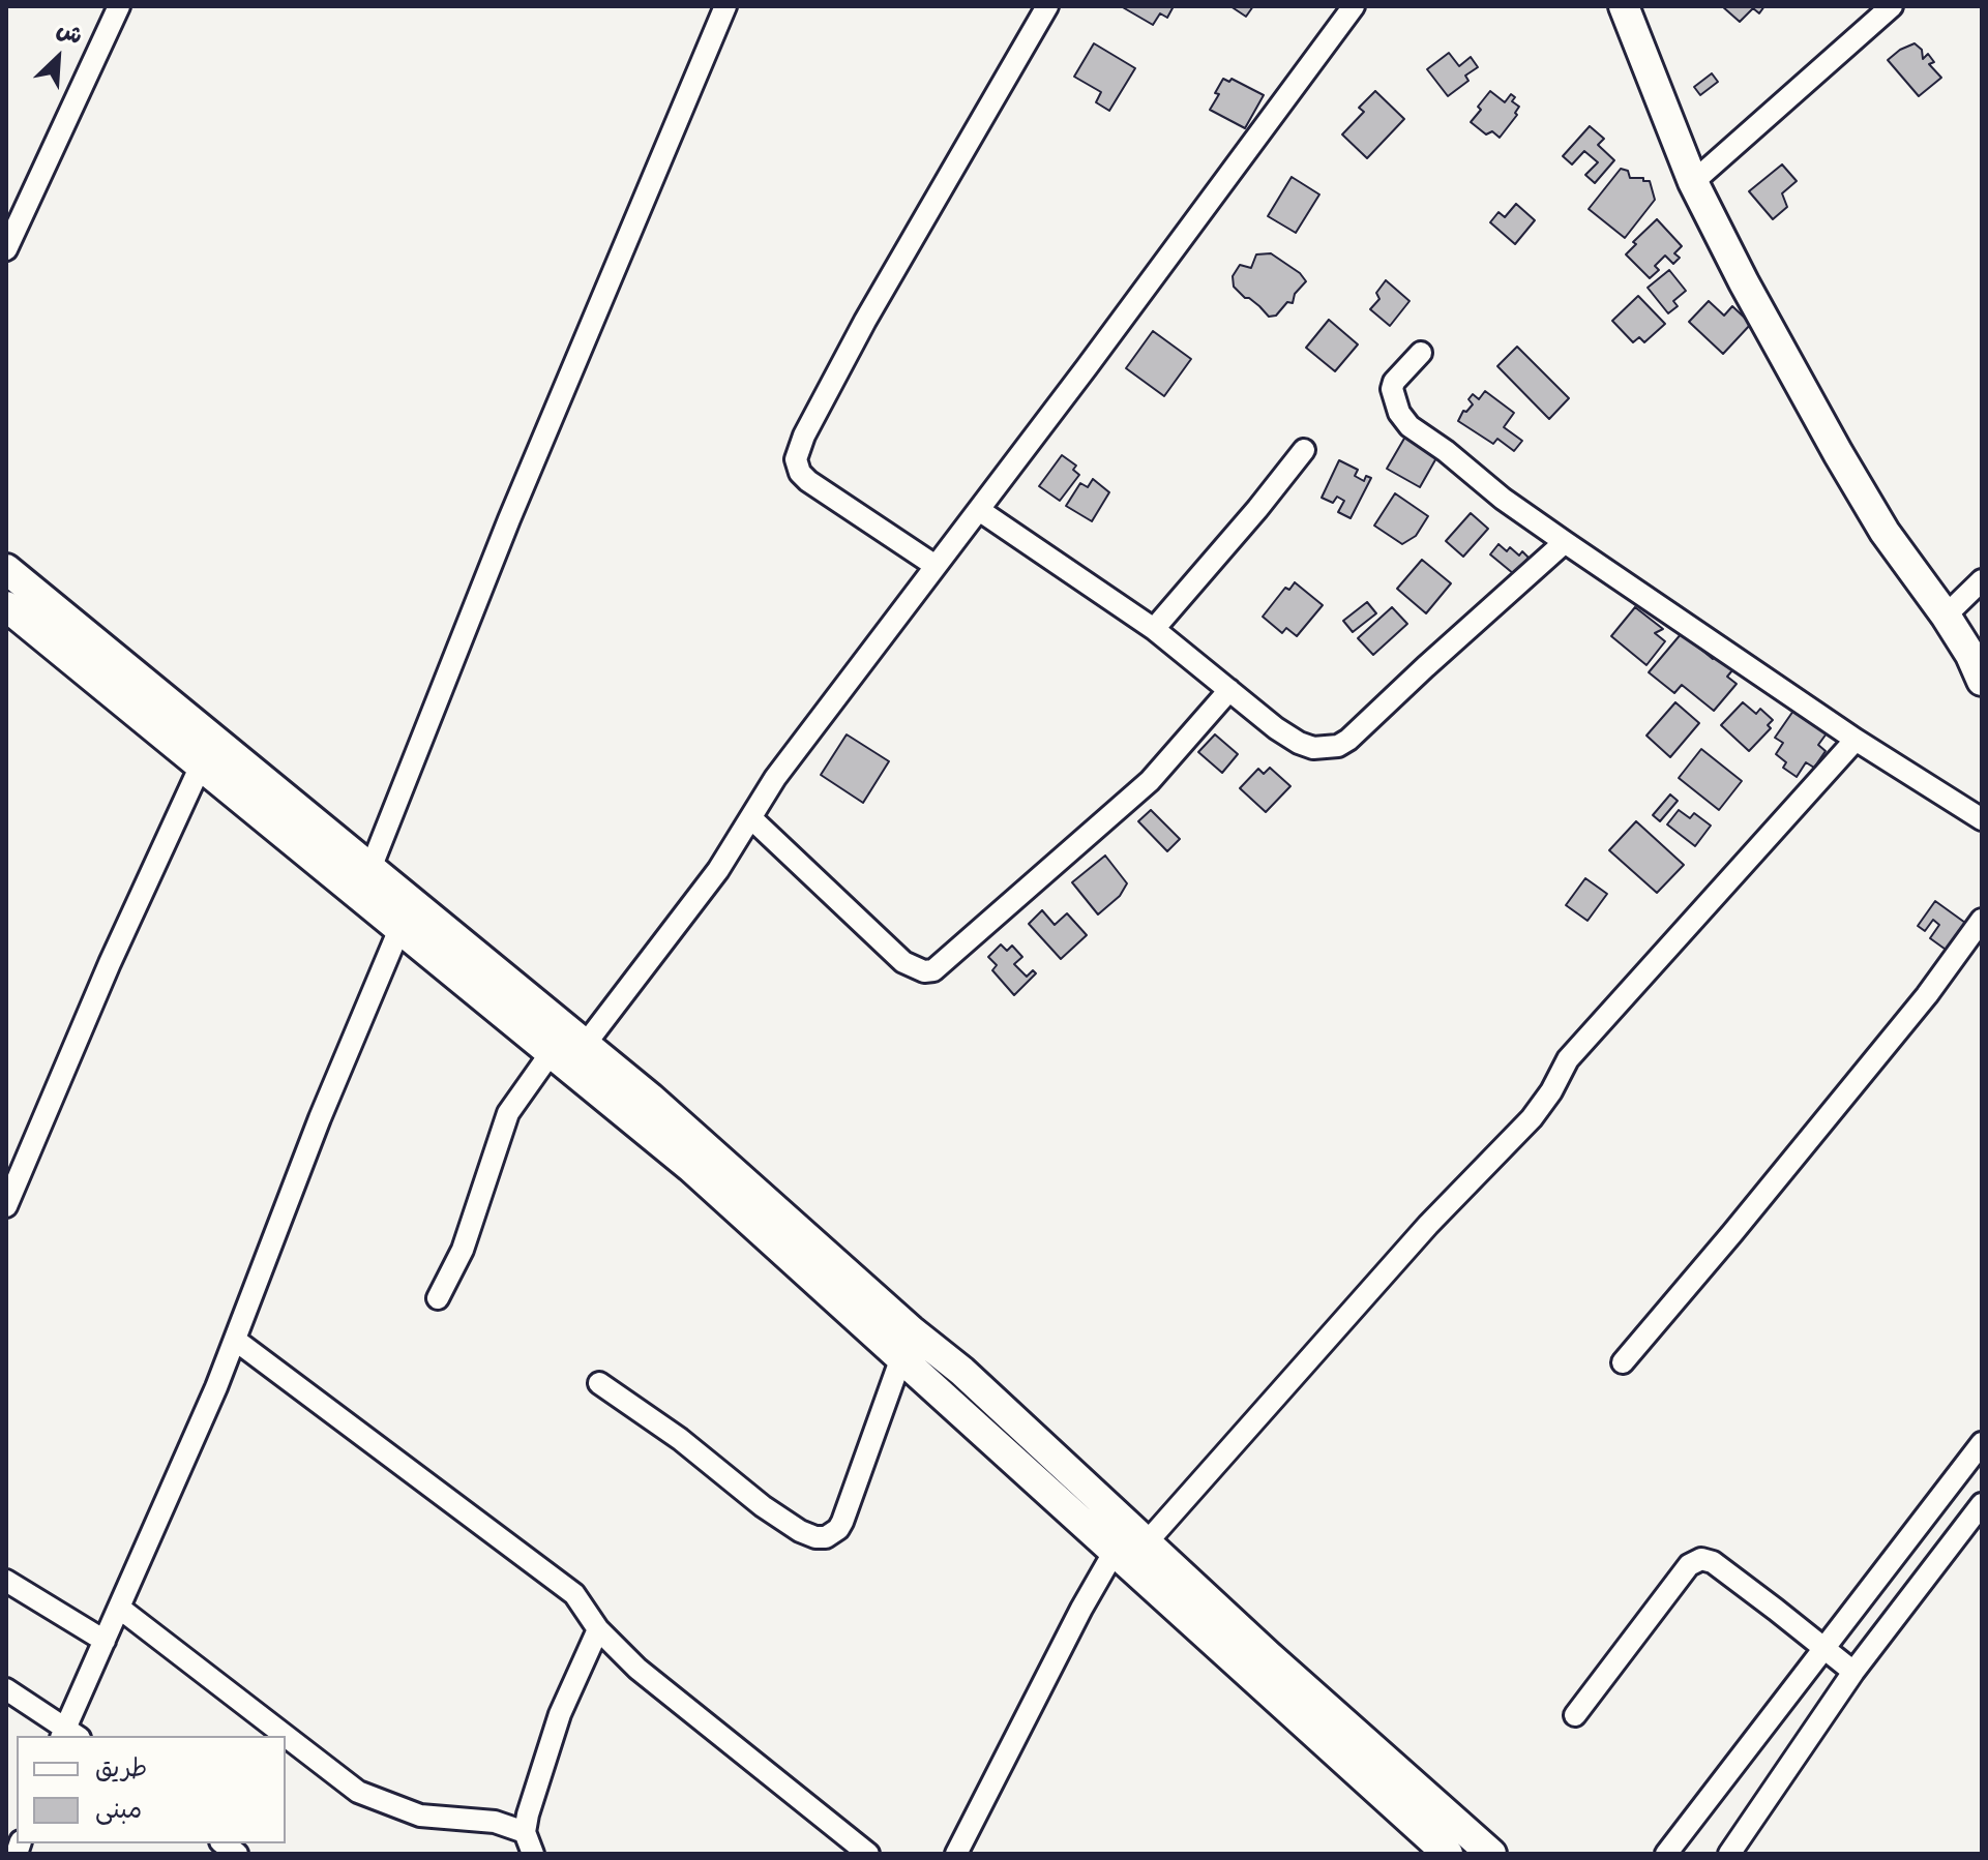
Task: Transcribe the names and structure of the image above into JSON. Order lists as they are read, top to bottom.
{
  "legend": ["طريق", "مبنى"],
  "north": "top right"
}
